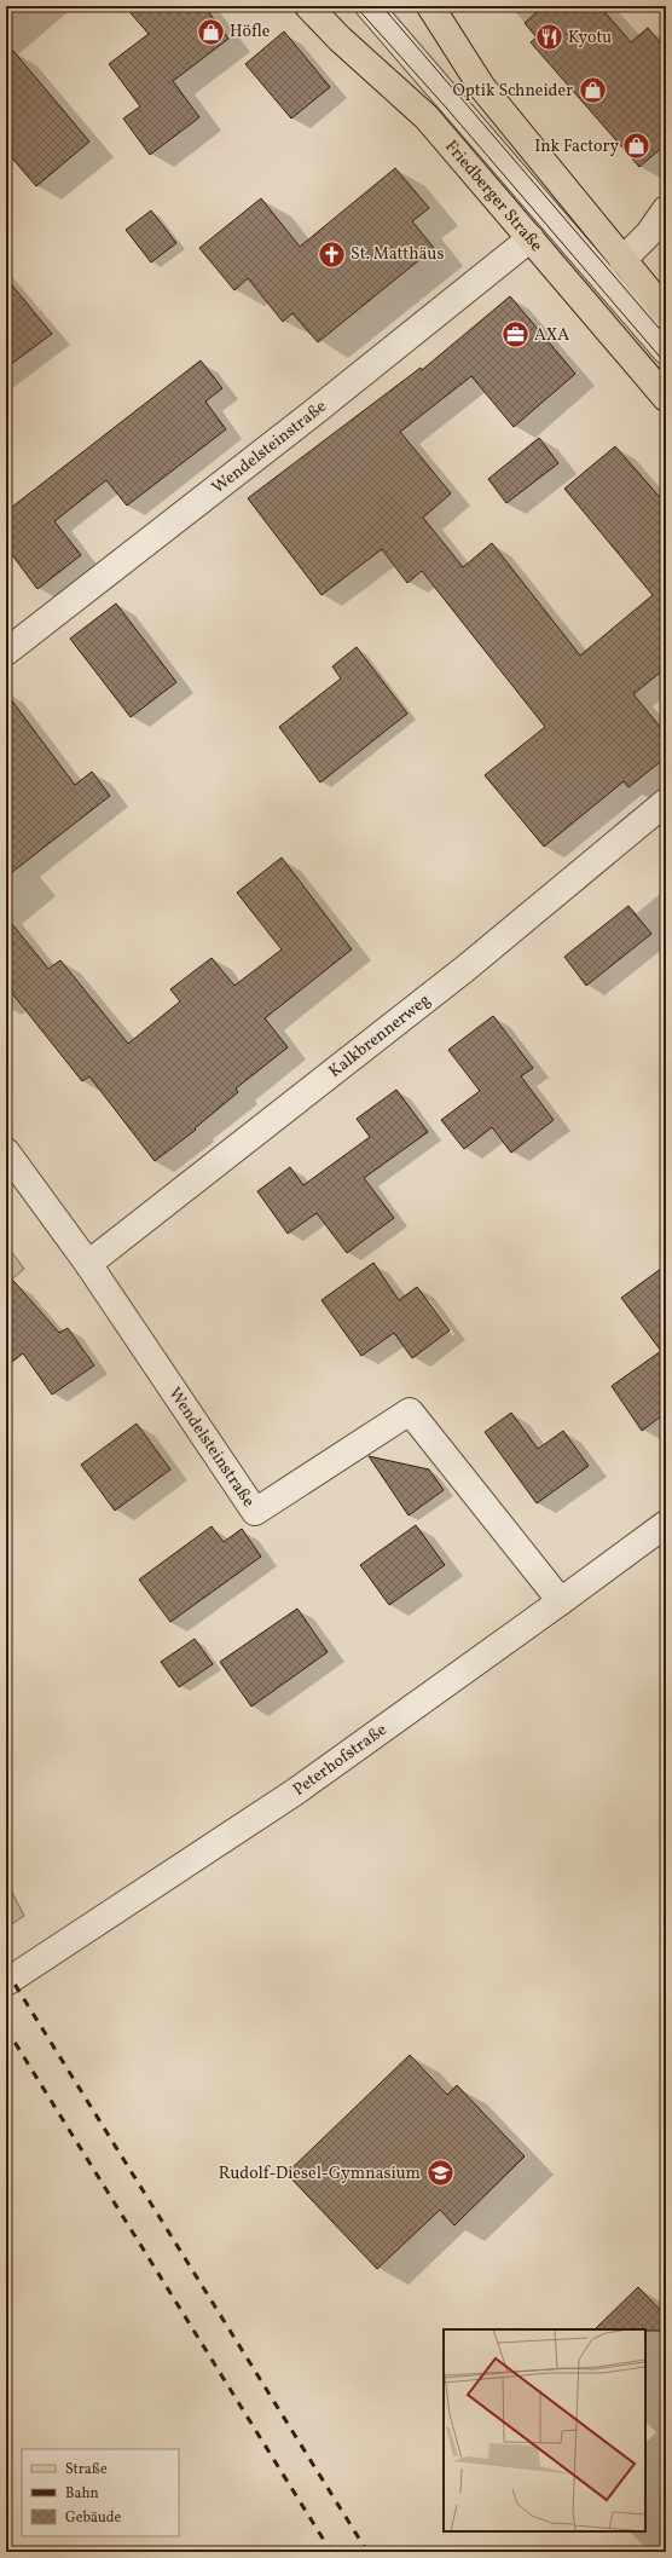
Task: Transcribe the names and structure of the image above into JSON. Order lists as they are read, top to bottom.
{
  "streets": {
    "main road": ["Friedberger Straße"],
    "street": ["Wendelsteinstraße", "Kalkbrennerweg", "Peterhofstraße"]
  },
  "crossings": [
    ["Friedberger Straße", "Wendelsteinstraße"],
    ["Wendelsteinstraße", "Kalkbrennerweg"],
    ["Wendelsteinstraße", "Peterhofstraße"]
  ],
  "places": {
    "shop": ["Höfle", "Optik Schneider", "Ink Factory"],
    "restaurant": ["Kyotu"],
    "church": ["St. Matthäus"],
    "office": ["AXA"],
    "school or university": ["Rudolf-Diesel-Gymnasium"]
  },
  "legend": ["Straße", "Bahn", "Gebäude"]
}
